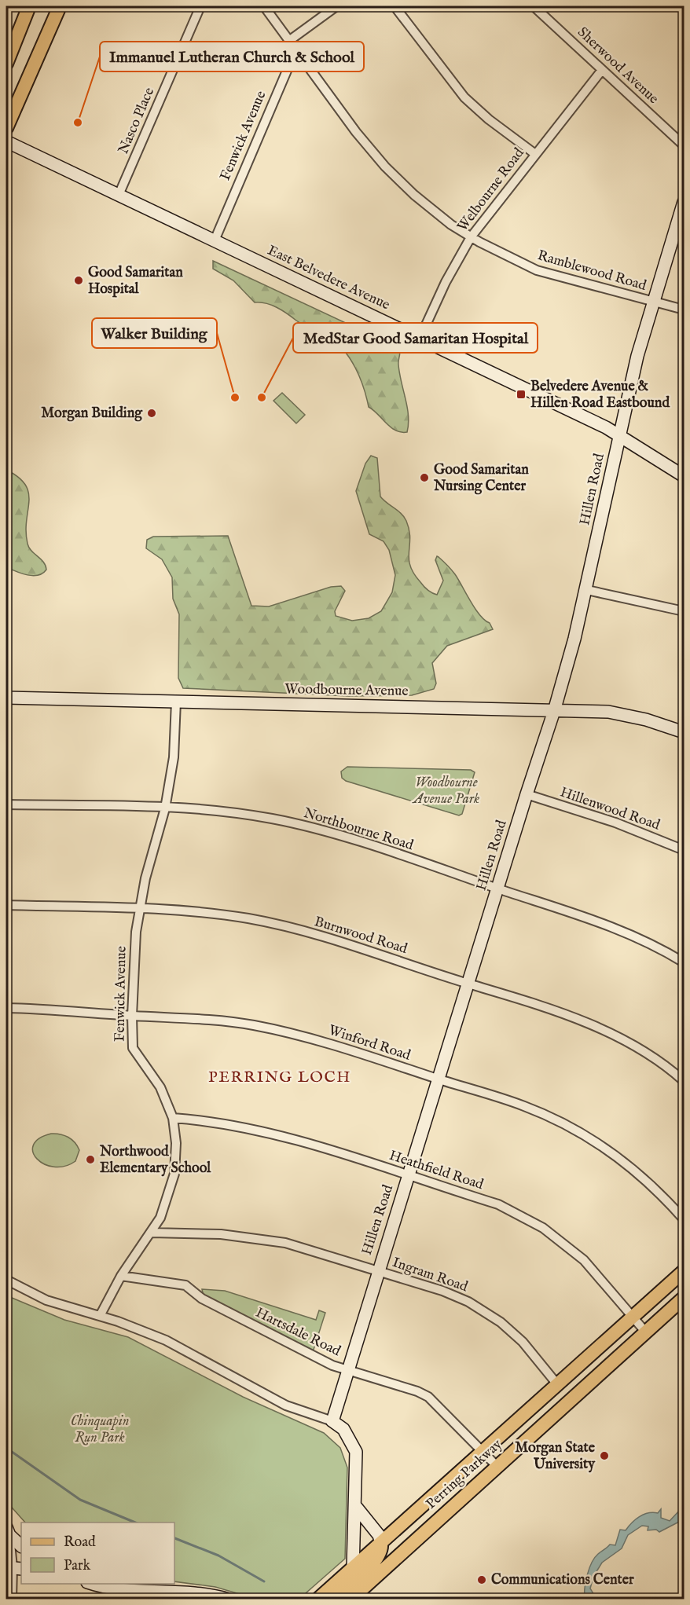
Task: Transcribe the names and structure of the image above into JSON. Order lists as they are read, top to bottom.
{
  "streets": {
    "main road": ["Perring Parkway"],
    "street": [
      "Sherwood Avenue",
      "Nasco Place",
      "Fenwick Avenue",
      "Welbourne Road",
      "Ramblewood Road",
      "East Belvedere Avenue",
      "Hillen Road",
      "Woodbourne Avenue",
      "Hillenwood Road",
      "Northbourne Road",
      "Burnwood Road",
      "Winford Road",
      "Heathfield Road",
      "Ingram Road",
      "Hartsdale Road"
    ]
  },
  "crossings": [
    ["Sherwood Avenue", "Welbourne Road"],
    ["Nasco Place", "East Belvedere Avenue"],
    ["Fenwick Avenue", "Ramblewood Road"],
    ["Fenwick Avenue", "East Belvedere Avenue"],
    ["Fenwick Avenue", "Woodbourne Avenue"],
    ["Fenwick Avenue", "Northbourne Road"],
    ["Fenwick Avenue", "Burnwood Road"],
    ["Fenwick Avenue", "Winford Road"],
    ["Fenwick Avenue", "Heathfield Road"],
    ["Fenwick Avenue", "Ingram Road"],
    ["Fenwick Avenue", "Hartsdale Road"],
    ["Welbourne Road", "Ramblewood Road"],
    ["Welbourne Road", "East Belvedere Avenue"],
    ["Ramblewood Road", "Hillen Road"],
    ["East Belvedere Avenue", "Hillen Road"],
    ["Hillen Road", "Woodbourne Avenue"],
    ["Hillen Road", "Hillenwood Road"],
    ["Hillen Road", "Northbourne Road"],
    ["Hillen Road", "Burnwood Road"],
    ["Hillen Road", "Winford Road"],
    ["Hillen Road", "Heathfield Road"],
    ["Hillen Road", "Ingram Road"],
    ["Hillen Road", "Hartsdale Road"],
    ["Heathfield Road", "Perring Parkway"],
    ["Ingram Road", "Perring Parkway"],
    ["Hartsdale Road", "Perring Parkway"]
  ],
  "districts": ["PERRING LOCH"],
  "parks": ["Woodbourne Avenue Park", "Chinquapin Run Park"],
  "places": {
    "other": [
      "Immanuel Lutheran Church & School",
      "Good Samaritan Hospital",
      "Walker Building",
      "MedStar Good Samaritan Hospital",
      "Morgan Building",
      "Good Samaritan Nursing Center",
      "Northwood Elementary School",
      "Morgan State University",
      "Communications Center"
    ],
    "transit": ["Belvedere Avenue & Hillen Road Eastbound"]
  },
  "legend": ["Road", "Park"]
}
